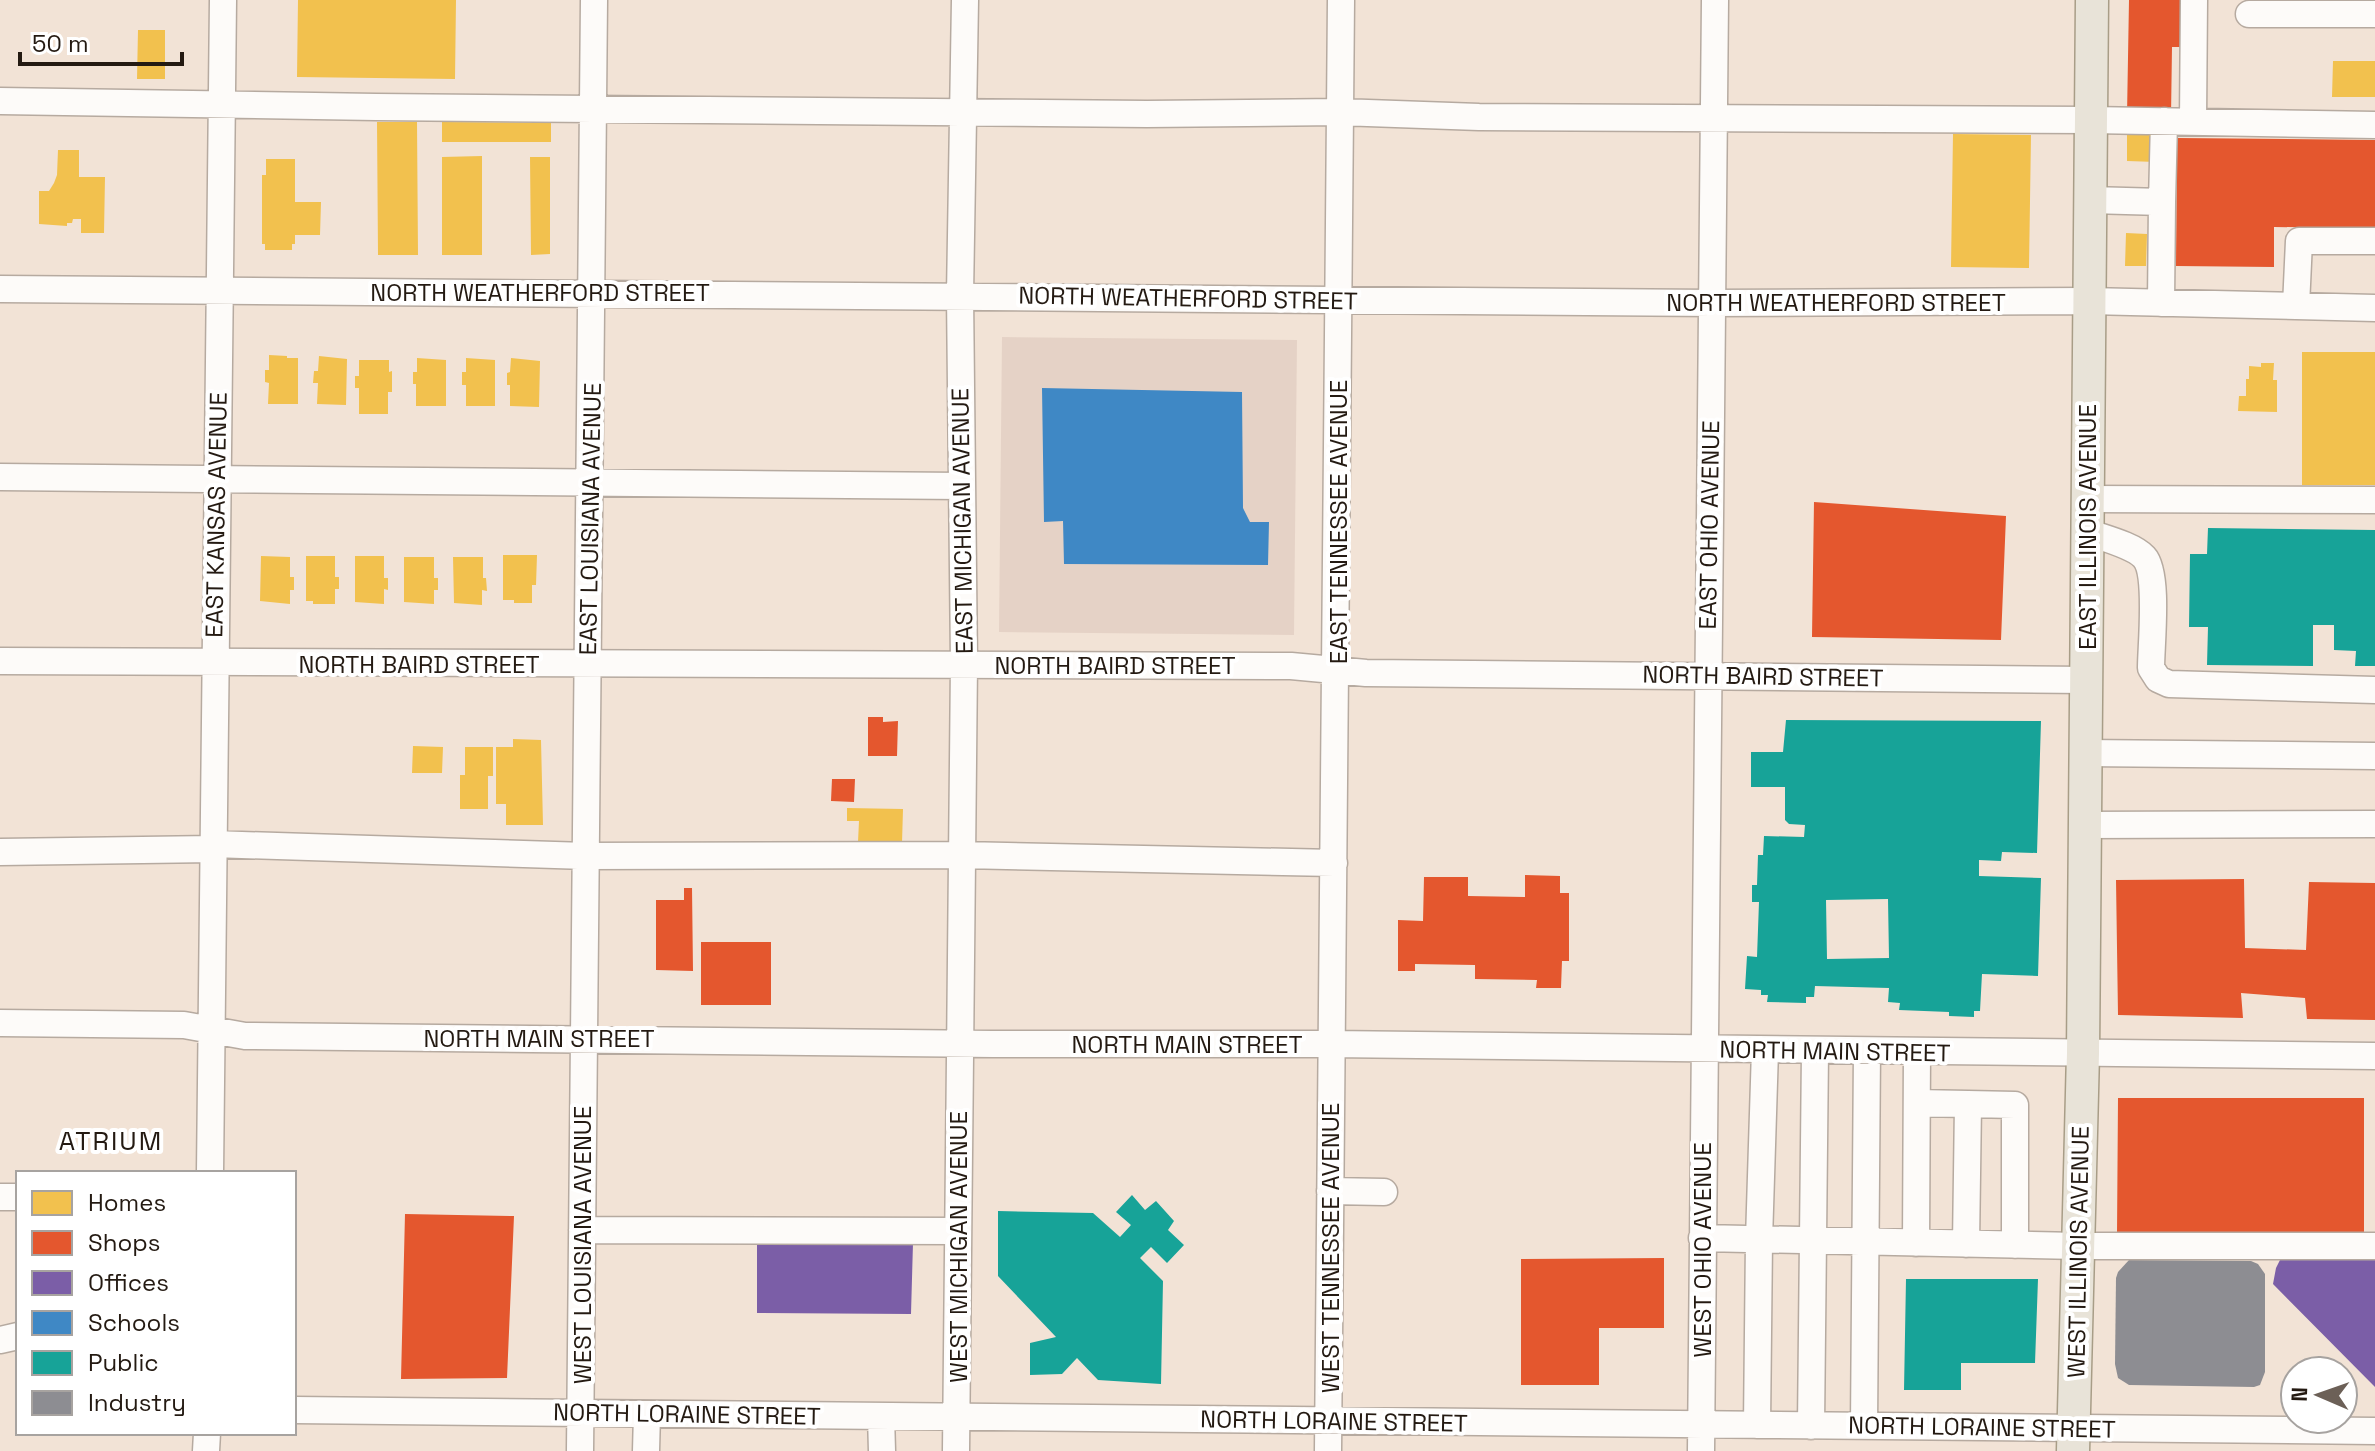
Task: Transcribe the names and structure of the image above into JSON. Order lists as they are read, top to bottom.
{
  "streets": {
    "main road": ["EAST ILLINOIS AVENUE", "WEST ILLINOIS AVENUE"],
    "street": [
      "NORTH WEATHERFORD STREET",
      "EAST KANSAS AVENUE",
      "EAST LOUISIANA AVENUE",
      "EAST MICHIGAN AVENUE",
      "EAST TENNESSEE AVENUE",
      "EAST OHIO AVENUE",
      "NORTH BAIRD STREET",
      "NORTH MAIN STREET",
      "WEST LOUISIANA AVENUE",
      "WEST MICHIGAN AVENUE",
      "WEST TENNESSEE AVENUE",
      "WEST OHIO AVENUE",
      "NORTH LORAINE STREET"
    ]
  },
  "crossings": [
    ["NORTH WEATHERFORD STREET", "EAST KANSAS AVENUE"],
    ["NORTH WEATHERFORD STREET", "EAST LOUISIANA AVENUE"],
    ["NORTH WEATHERFORD STREET", "EAST MICHIGAN AVENUE"],
    ["NORTH WEATHERFORD STREET", "EAST TENNESSEE AVENUE"],
    ["NORTH WEATHERFORD STREET", "EAST OHIO AVENUE"],
    ["NORTH WEATHERFORD STREET", "EAST ILLINOIS AVENUE"],
    ["EAST KANSAS AVENUE", "NORTH BAIRD STREET"],
    ["EAST KANSAS AVENUE", "NORTH MAIN STREET"],
    ["EAST LOUISIANA AVENUE", "NORTH BAIRD STREET"],
    ["EAST LOUISIANA AVENUE", "NORTH MAIN STREET"],
    ["EAST LOUISIANA AVENUE", "WEST LOUISIANA AVENUE"],
    ["EAST MICHIGAN AVENUE", "NORTH BAIRD STREET"],
    ["EAST MICHIGAN AVENUE", "NORTH MAIN STREET"],
    ["EAST MICHIGAN AVENUE", "WEST MICHIGAN AVENUE"],
    ["EAST TENNESSEE AVENUE", "NORTH BAIRD STREET"],
    ["EAST TENNESSEE AVENUE", "NORTH MAIN STREET"],
    ["EAST TENNESSEE AVENUE", "WEST TENNESSEE AVENUE"],
    ["EAST OHIO AVENUE", "NORTH BAIRD STREET"],
    ["EAST OHIO AVENUE", "NORTH MAIN STREET"],
    ["EAST OHIO AVENUE", "WEST OHIO AVENUE"],
    ["EAST ILLINOIS AVENUE", "NORTH BAIRD STREET"],
    ["EAST ILLINOIS AVENUE", "NORTH MAIN STREET"],
    ["EAST ILLINOIS AVENUE", "WEST ILLINOIS AVENUE"],
    ["NORTH MAIN STREET", "WEST LOUISIANA AVENUE"],
    ["NORTH MAIN STREET", "WEST MICHIGAN AVENUE"],
    ["NORTH MAIN STREET", "WEST TENNESSEE AVENUE"],
    ["NORTH MAIN STREET", "WEST OHIO AVENUE"],
    ["NORTH MAIN STREET", "WEST ILLINOIS AVENUE"],
    ["WEST LOUISIANA AVENUE", "NORTH LORAINE STREET"],
    ["WEST MICHIGAN AVENUE", "NORTH LORAINE STREET"],
    ["WEST TENNESSEE AVENUE", "NORTH LORAINE STREET"],
    ["WEST OHIO AVENUE", "NORTH LORAINE STREET"],
    ["WEST ILLINOIS AVENUE", "NORTH LORAINE STREET"]
  ],
  "districts": ["ATRIUM"],
  "legend": [
    "Homes",
    "Shops",
    "Offices",
    "Schools",
    "Public",
    "Industry"
  ],
  "scale_bar": "50 m",
  "north": "left"
}
